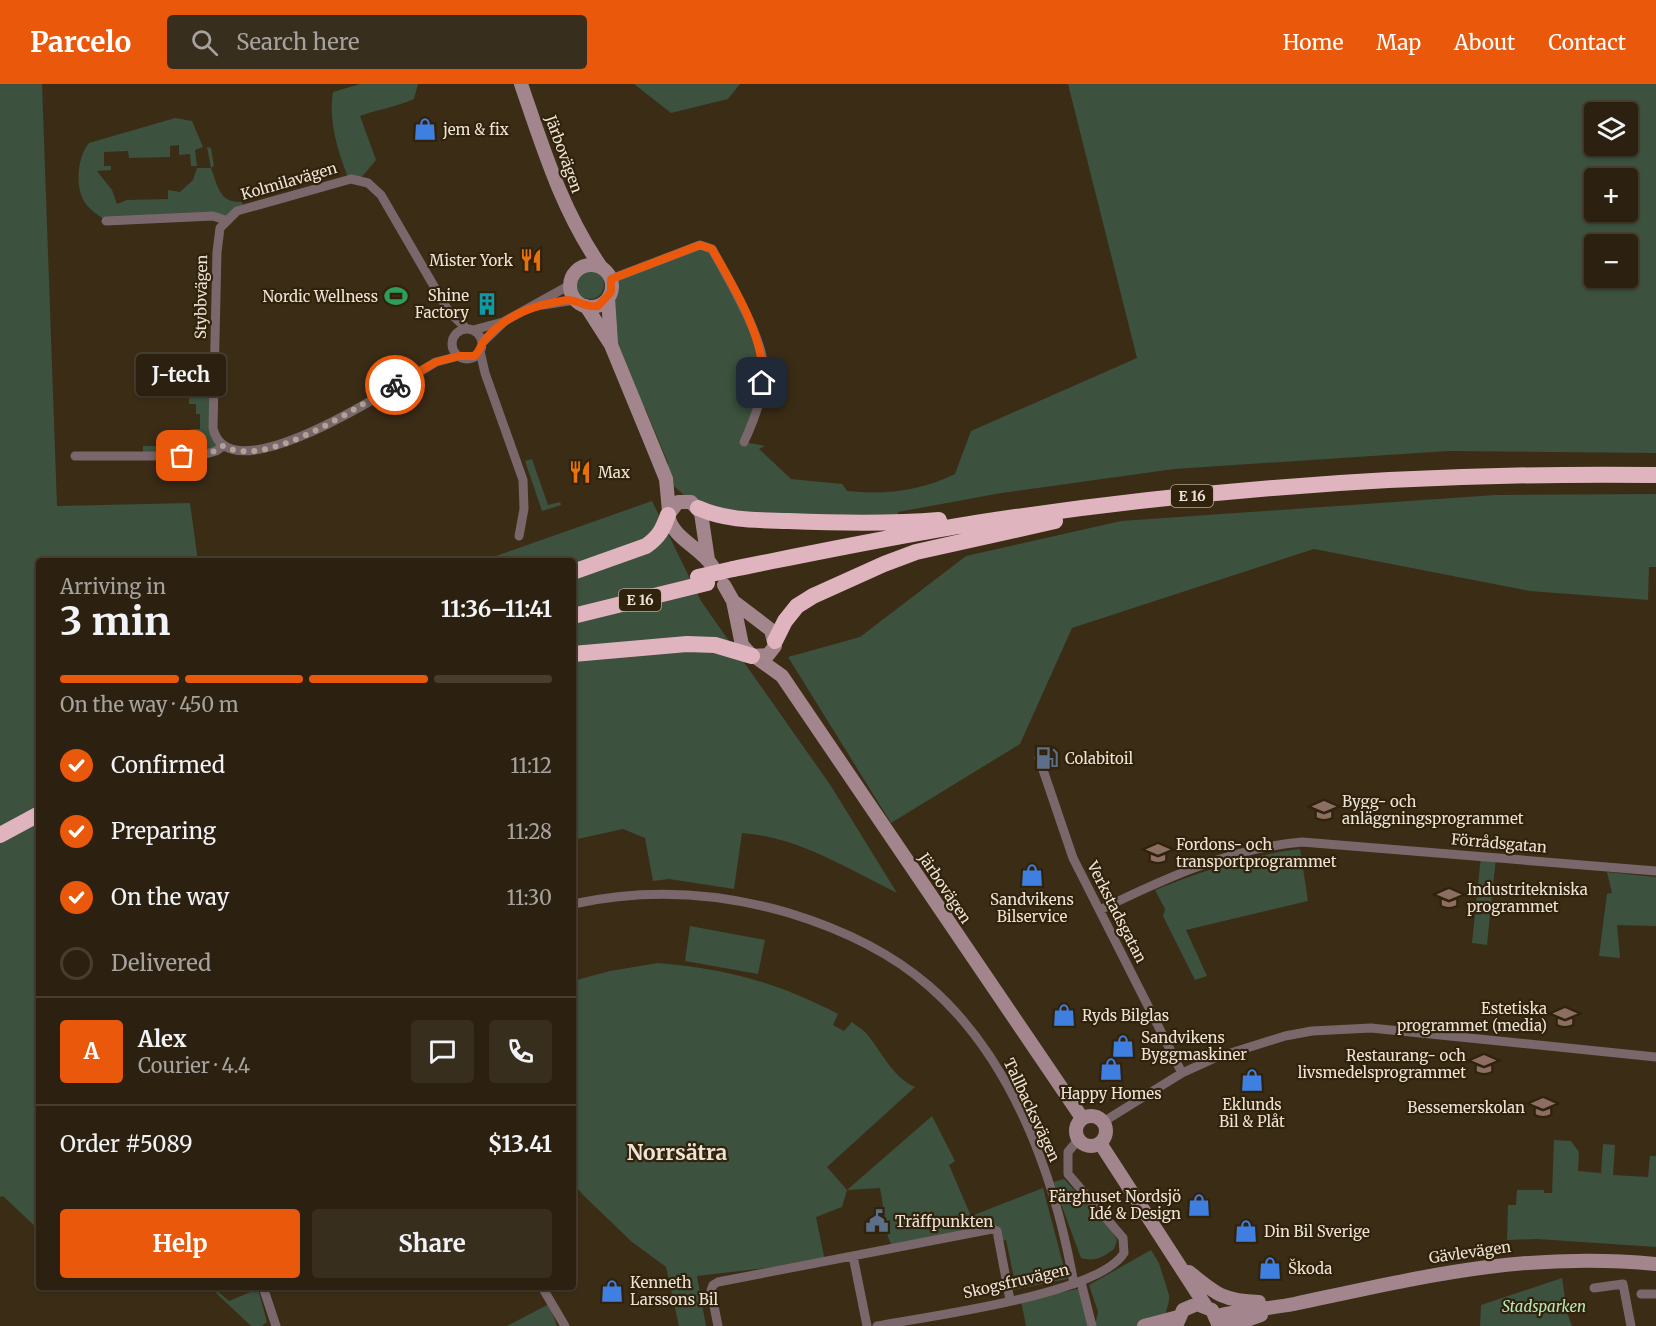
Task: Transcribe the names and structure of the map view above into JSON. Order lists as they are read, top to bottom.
{
  "streets": {
    "highway": ["E 16"],
    "main road": ["Järbovägen", "Gävlevägen"],
    "street": [
      "Kolmilavägen",
      "Stybbvägen",
      "Förrådsgatan",
      "Verkstadsgatan",
      "Tallbacksvägen",
      "Skogsfruvägen"
    ]
  },
  "crossings": [
    ["Järbovägen", "E 16"],
    ["Järbovägen", "Skogsfruvägen"],
    ["Kolmilavägen", "Stybbvägen"],
    ["Förrådsgatan", "Verkstadsgatan"],
    ["Tallbacksvägen", "Skogsfruvägen"]
  ],
  "districts": ["Norrsätra"],
  "parks": ["Stadsparken"],
  "places": {
    "shop": [
      "jem & fix",
      "Sandvikens Bilservice",
      "Ryds Bilglas",
      "Sandvikens Byggmaskiner",
      "Happy Homes",
      "Eklunds Bil & Plåt",
      "Färghuset Nordsjö Idé & Design",
      "Din Bil Sverige",
      "Škoda",
      "Kenneth Larssons Bil"
    ],
    "restaurant": ["Mister York", "Max"],
    "sports": ["Nordic Wellness"],
    "building": ["Shine Factory"],
    "other": ["J-tech"],
    "fuel station": ["Colabitoil"],
    "school or university": [
      "Bygg- och anläggningsprogrammet",
      "Fordons- och transportprogrammet",
      "Industritekniska programmet",
      "Estetiska programmet (media)",
      "Restaurang- och livsmedelsprogrammet",
      "Bessemerskolan"
    ],
    "public building": ["Träffpunkten"]
  },
  "page": {
    "header": "Parcelo",
    "search": "Search here",
    "nav": [
      "Home",
      "Map",
      "About",
      "Contact"
    ],
    "map_buttons": ["+", "−"],
    "bubble": "J-tech",
    "heading": ["3 min", "Arriving in", "11:36–11:41"],
    "panel": [
      "Alex",
      "Courier · 4.4",
      "Order #5089",
      "$13.41"
    ],
    "bar": "On the way · 450 m",
    "list": [
      ["Confirmed", "11:12"],
      ["Preparing", "11:28"],
      ["On the way", "11:30"],
      "Delivered"
    ],
    "round": "A",
    "buttons": ["Help", "Share"]
  }
}
